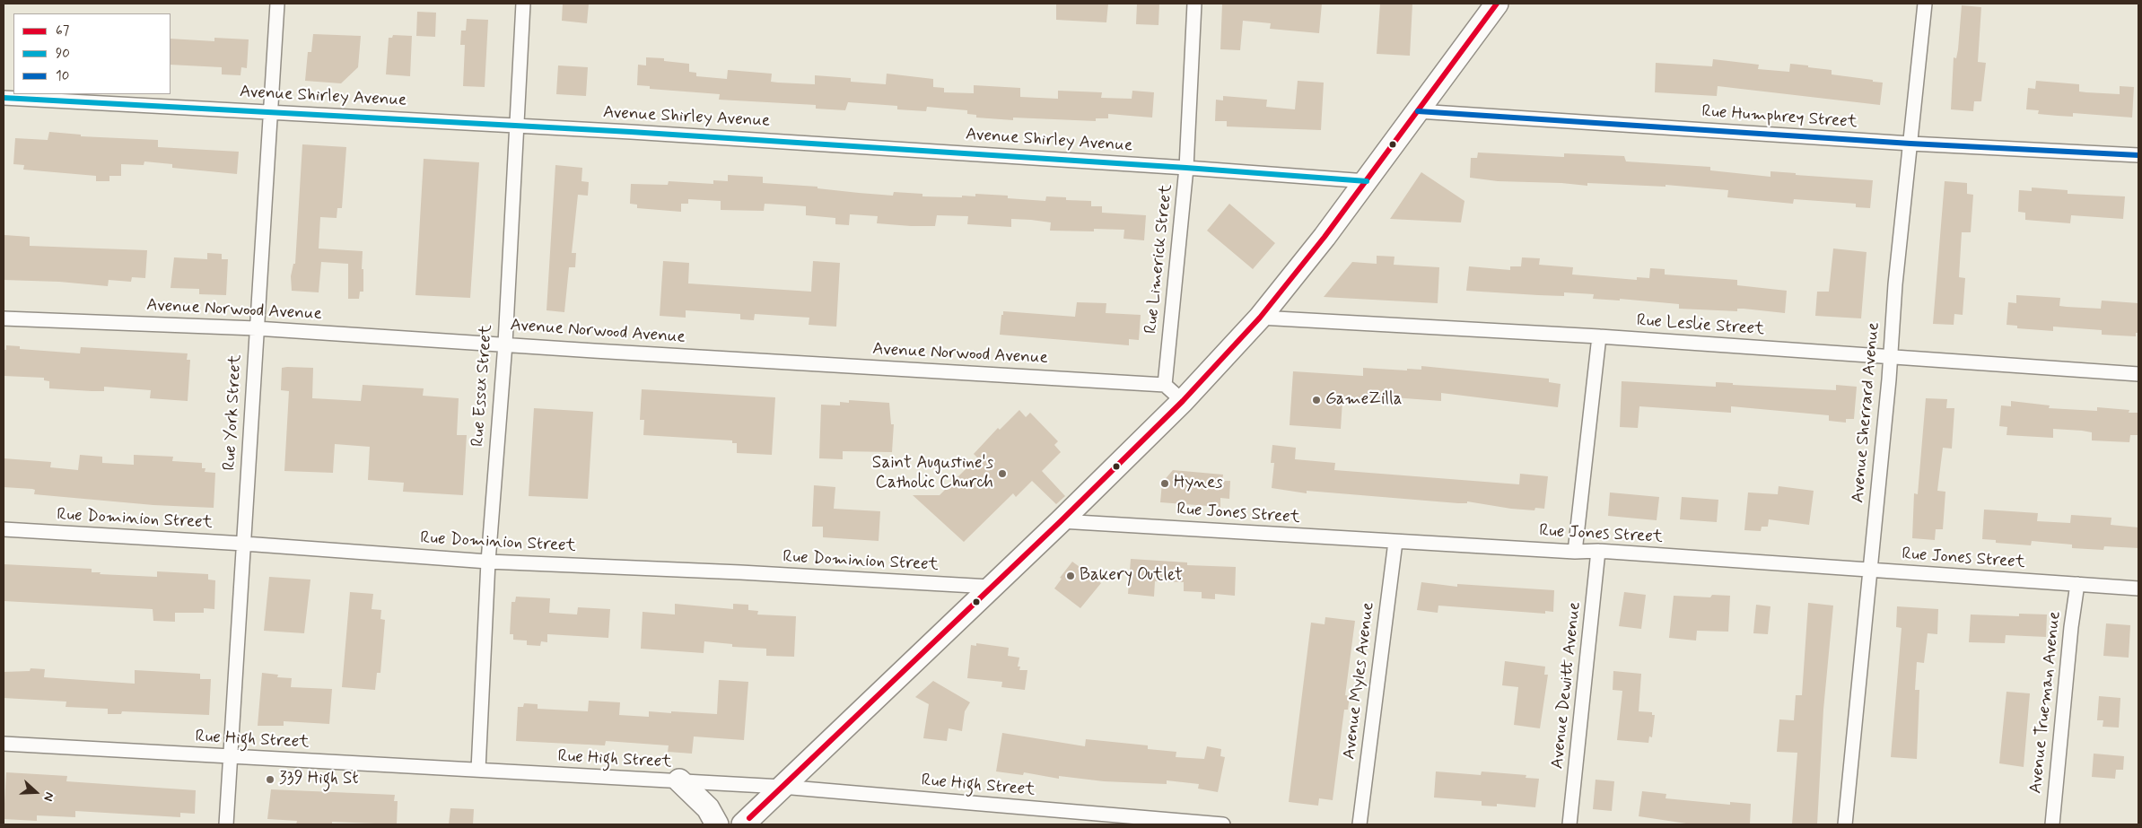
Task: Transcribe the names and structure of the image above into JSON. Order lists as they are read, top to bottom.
{
  "streets": {
    "street": [
      "Avenue Shirley Avenue",
      "Rue Humphrey Street",
      "Rue Limerick Street",
      "Avenue Norwood Avenue",
      "Rue Leslie Street",
      "Rue Essex Street",
      "Rue York Street",
      "Avenue Sherrard Avenue",
      "Rue Jones Street",
      "Rue Dominion Street",
      "Avenue Myles Avenue",
      "Avenue Dewitt Avenue",
      "Avenue Trueman Avenue",
      "Rue High Street"
    ]
  },
  "crossings": [
    ["Avenue Shirley Avenue", "Rue Limerick Street"],
    ["Avenue Shirley Avenue", "Rue Essex Street"],
    ["Avenue Shirley Avenue", "Rue York Street"],
    ["Rue Humphrey Street", "Avenue Sherrard Avenue"],
    ["Rue Limerick Street", "Avenue Norwood Avenue"],
    ["Avenue Norwood Avenue", "Rue Essex Street"],
    ["Avenue Norwood Avenue", "Rue York Street"],
    ["Rue Leslie Street", "Avenue Sherrard Avenue"],
    ["Rue Essex Street", "Rue Dominion Street"],
    ["Rue Essex Street", "Rue High Street"],
    ["Rue York Street", "Rue Dominion Street"],
    ["Rue York Street", "Rue High Street"],
    ["Avenue Sherrard Avenue", "Rue Jones Street"],
    ["Rue Jones Street", "Avenue Myles Avenue"],
    ["Rue Jones Street", "Avenue Dewitt Avenue"],
    ["Rue Jones Street", "Avenue Trueman Avenue"]
  ],
  "places": [
    "GameZilla",
    "Saint Augustine's Catholic Church",
    "Hynes",
    "Bakery Outlet",
    "339 High St"
  ],
  "lines": ["transit line 67", "transit line 90", "transit line 10"],
  "legend": ["67", "90", "10"],
  "north": "right"
}
